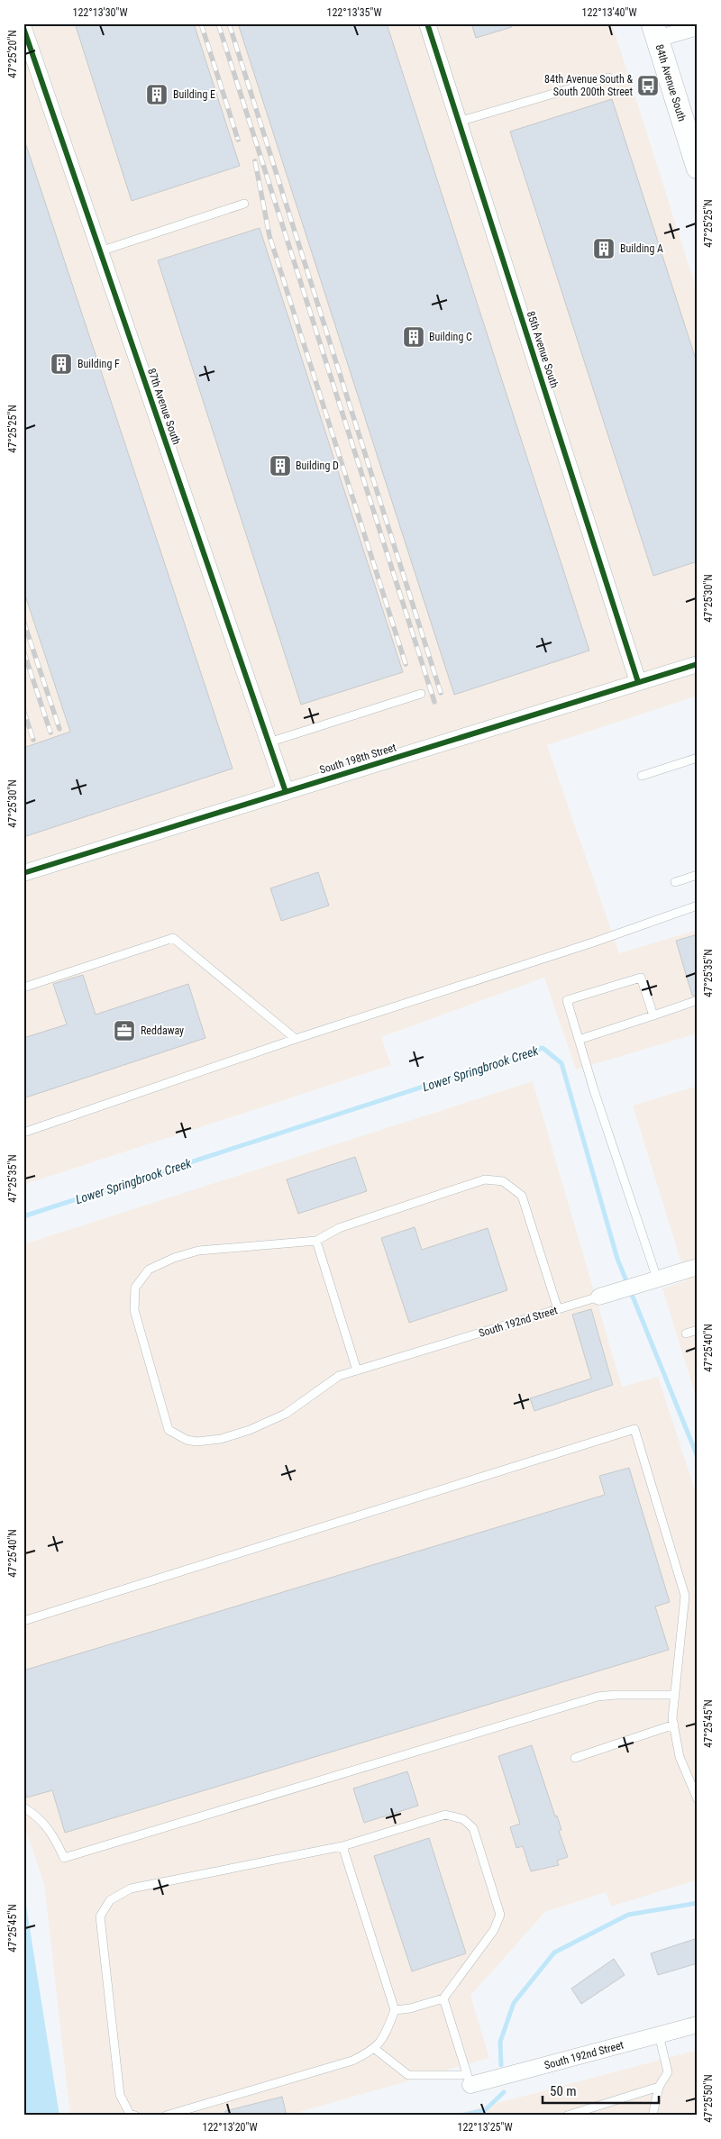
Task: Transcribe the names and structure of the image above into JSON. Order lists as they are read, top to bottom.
{
  "streets": {
    "main road": ["84th Avenue South"],
    "street": [
      "85th Avenue South",
      "87th Avenue South",
      "South 198th Street",
      "South 192nd Street"
    ]
  },
  "crossings": [
    ["85th Avenue South", "South 198th Street"],
    ["87th Avenue South", "South 198th Street"]
  ],
  "water": ["Lower Springbrook Creek"],
  "places": {
    "bus stop": ["84th Avenue South & South 200th Street"],
    "building": [
      "Building E",
      "Building A",
      "Building C",
      "Building F",
      "Building D"
    ],
    "office": ["Reddaway"]
  },
  "scale_bar": "50 m",
  "coordinates": [
    "122°13'30\"W",
    "122°13'35\"W",
    "122°13'40\"W",
    "47°25'20\"N",
    "47°25'25\"N",
    "47°25'30\"N",
    "47°25'35\"N",
    "47°25'40\"N",
    "47°25'45\"N",
    "47°25'50\"N",
    "122°13'20\"W",
    "122°13'25\"W"
  ]
}
